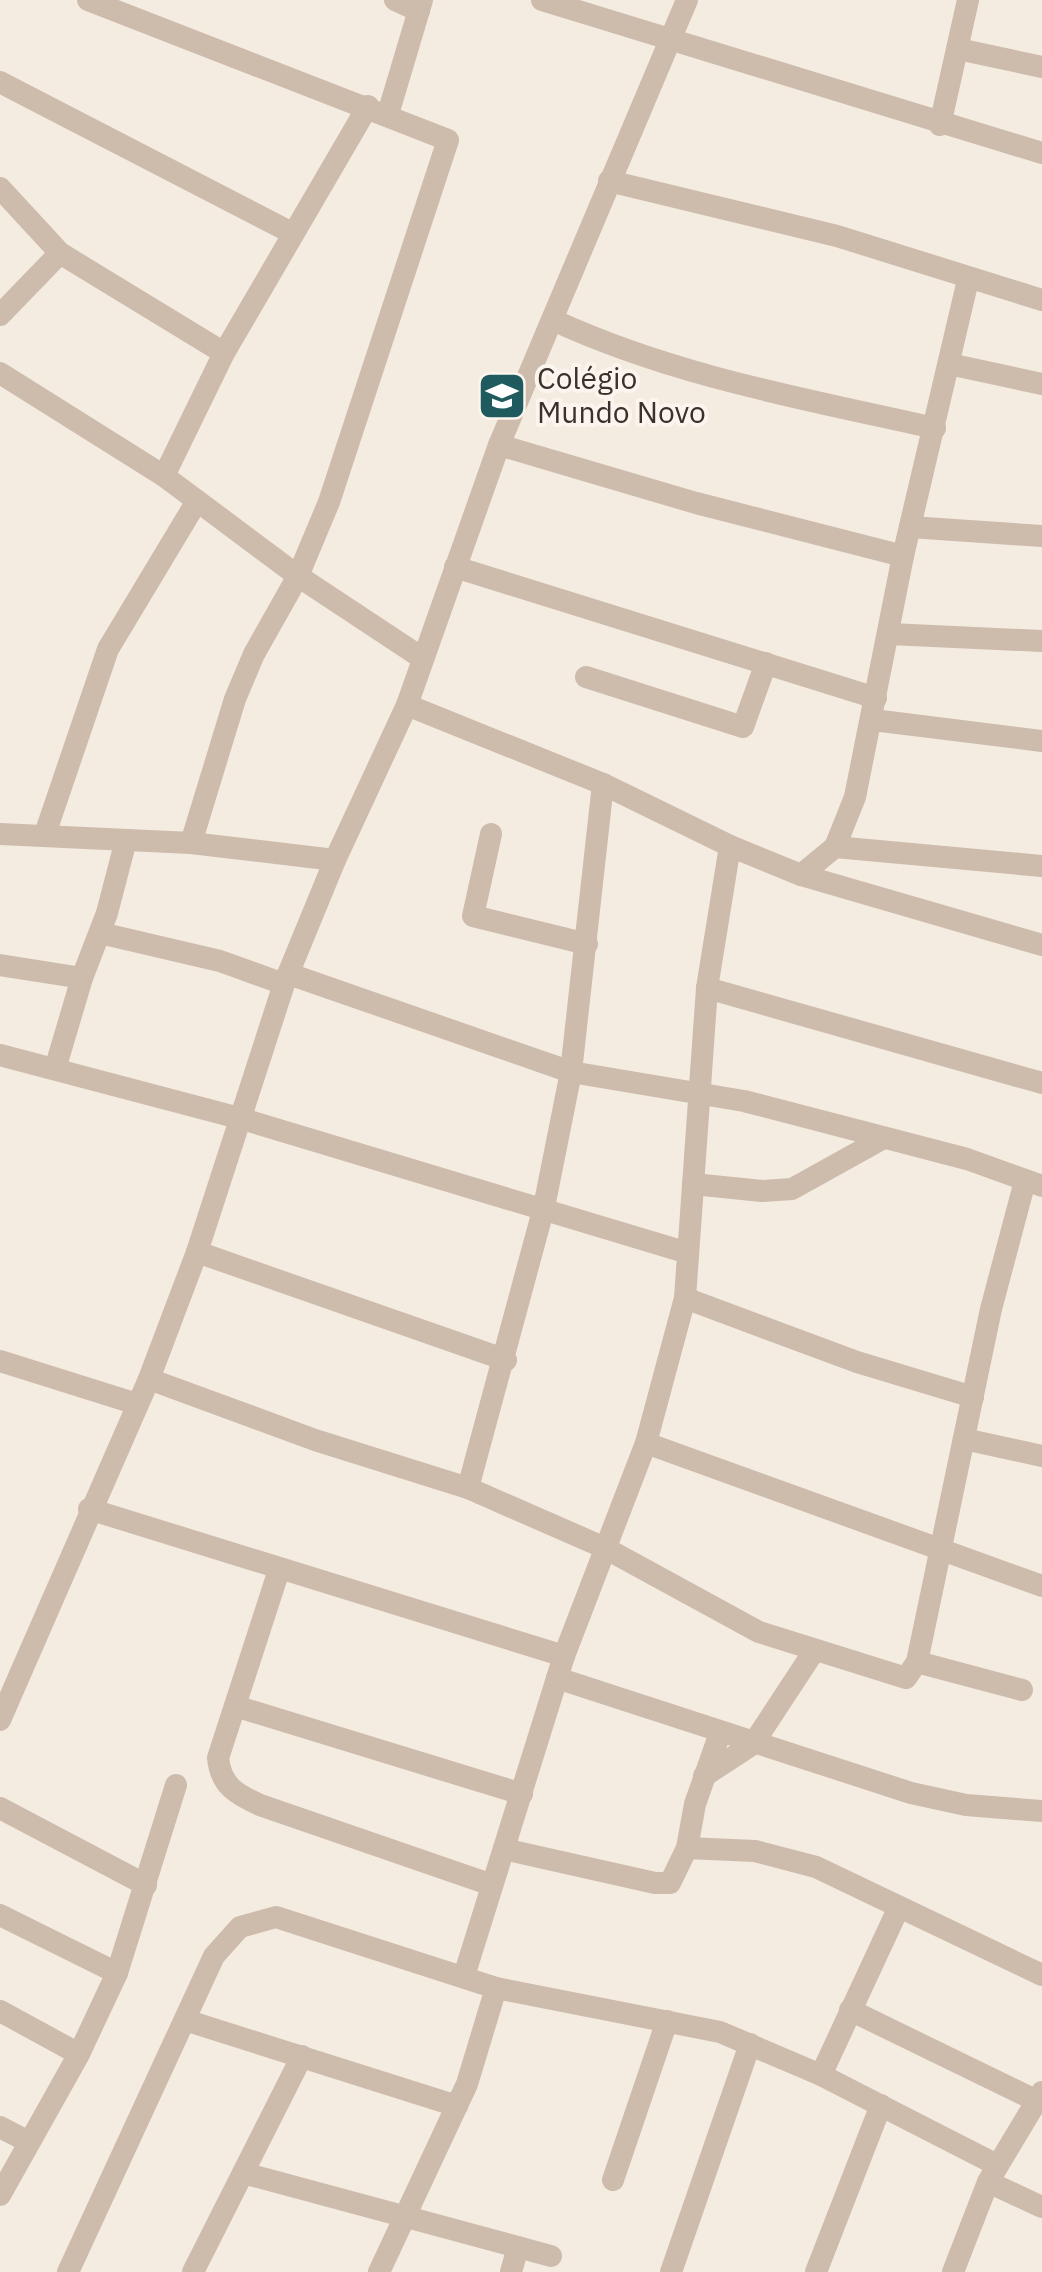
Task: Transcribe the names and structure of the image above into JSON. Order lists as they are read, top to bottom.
{
  "places": {
    "school or university": ["Colégio Mundo Novo"]
  }
}
